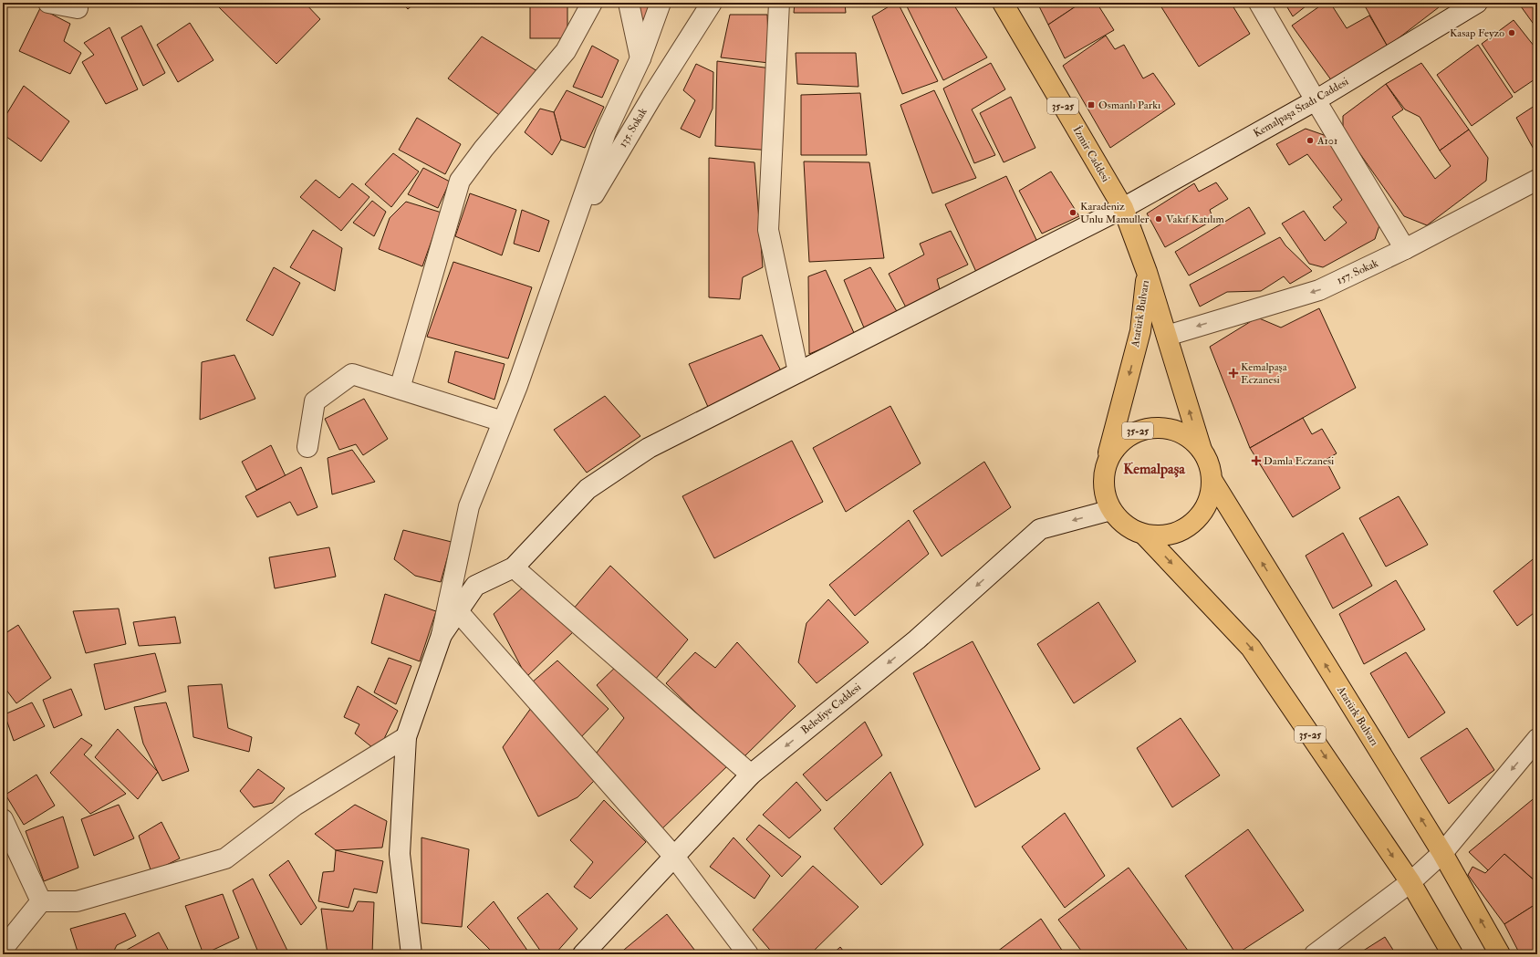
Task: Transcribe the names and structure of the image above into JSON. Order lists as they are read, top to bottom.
{
  "streets": {
    "main road": ["35-25", "İzmir Caddesi", "Atatürk Bulvarı"],
    "street": [
      "Kemalpaşa Stadı Caddesi",
      "135. Sokak",
      "157. Sokak",
      "Belediye Caddesi"
    ]
  },
  "crossings": [
    ["35-25", "Atatürk Bulvarı"],
    ["35-25", "Belediye Caddesi"],
    ["Kemalpaşa Stadı Caddesi", "İzmir Caddesi"],
    ["İzmir Caddesi", "Atatürk Bulvarı"],
    ["157. Sokak", "Atatürk Bulvarı"],
    ["Atatürk Bulvarı", "Belediye Caddesi"]
  ],
  "one_way": ["157. Sokak", "Belediye Caddesi"],
  "districts": ["Kemalpaşa"],
  "places": {
    "other": [
      "Kasap Feyzo",
      "A101",
      "Karadeniz Unlu Mamuller",
      "Vakıf Katılım"
    ],
    "transit": ["Osmanlı Parkı"],
    "health": ["Kemalpaşa Eczanesi", "Damla Eczanesi"]
  }
}
